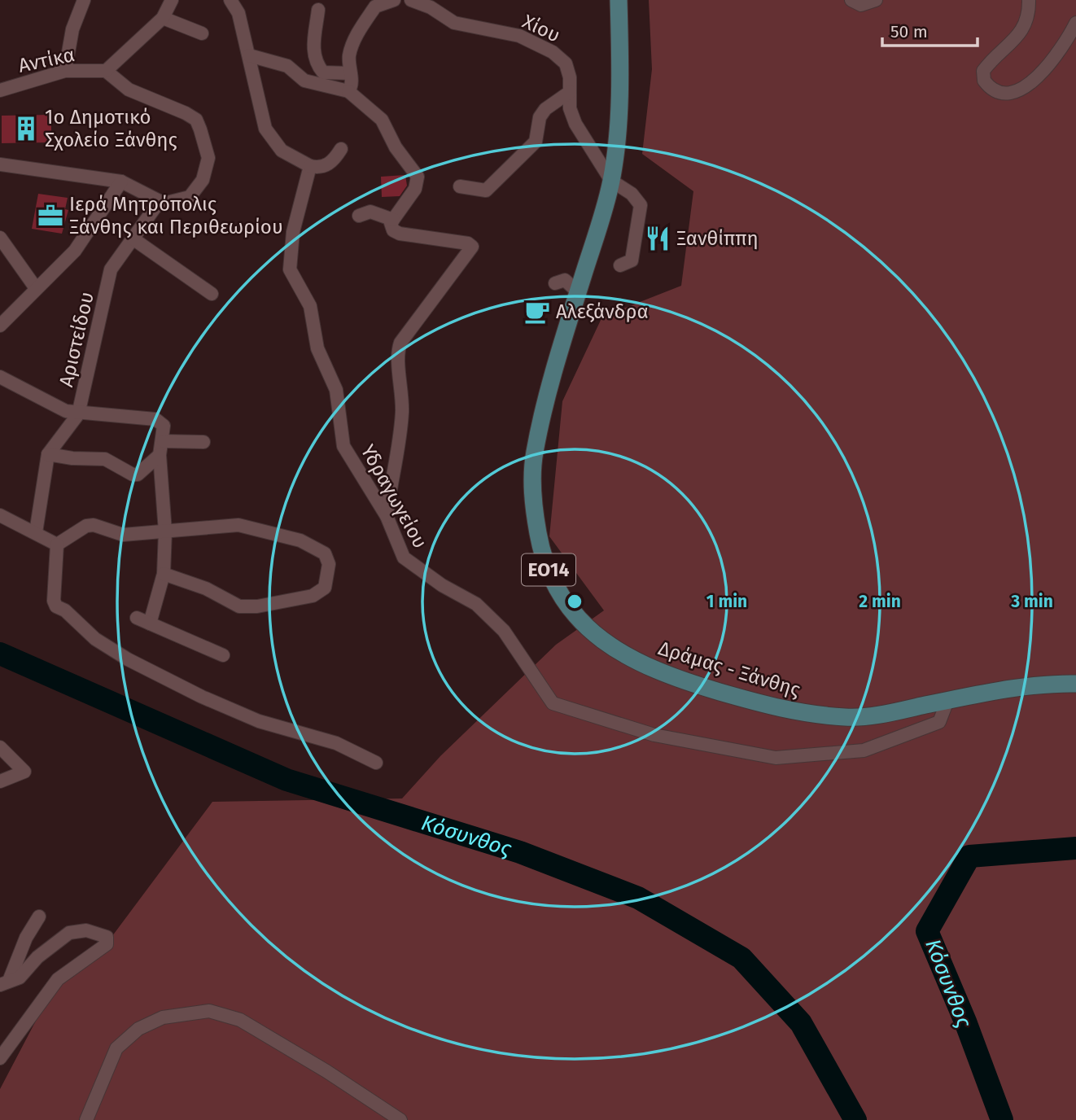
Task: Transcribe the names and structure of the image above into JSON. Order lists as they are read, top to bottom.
{
  "streets": {
    "main road": ["ΕΟ14", "Δράμας - Ξάνθης"],
    "street": [
      "Χίου",
      "Αντίκα",
      "Αριστείδου",
      "Υδραγωγείου"
    ]
  },
  "crossings": [
    ["Χίου", "Δράμας - Ξάνθης"],
    ["Υδραγωγείου", "Δράμας - Ξάνθης"]
  ],
  "water": ["Κόσυνθος"],
  "places": {
    "building": ["1ο Δημοτικό Σχολείο Ξάνθης"],
    "office": ["Ιερά Μητρόπολις Ξάνθης και Περιθεωρίου"],
    "restaurant": ["Ξανθίππη"],
    "cafe": ["Αλεξάνδρα"]
  },
  "scale_bar": "50 m",
  "rings": ["1 min", "2 min", "3 min"]
}
